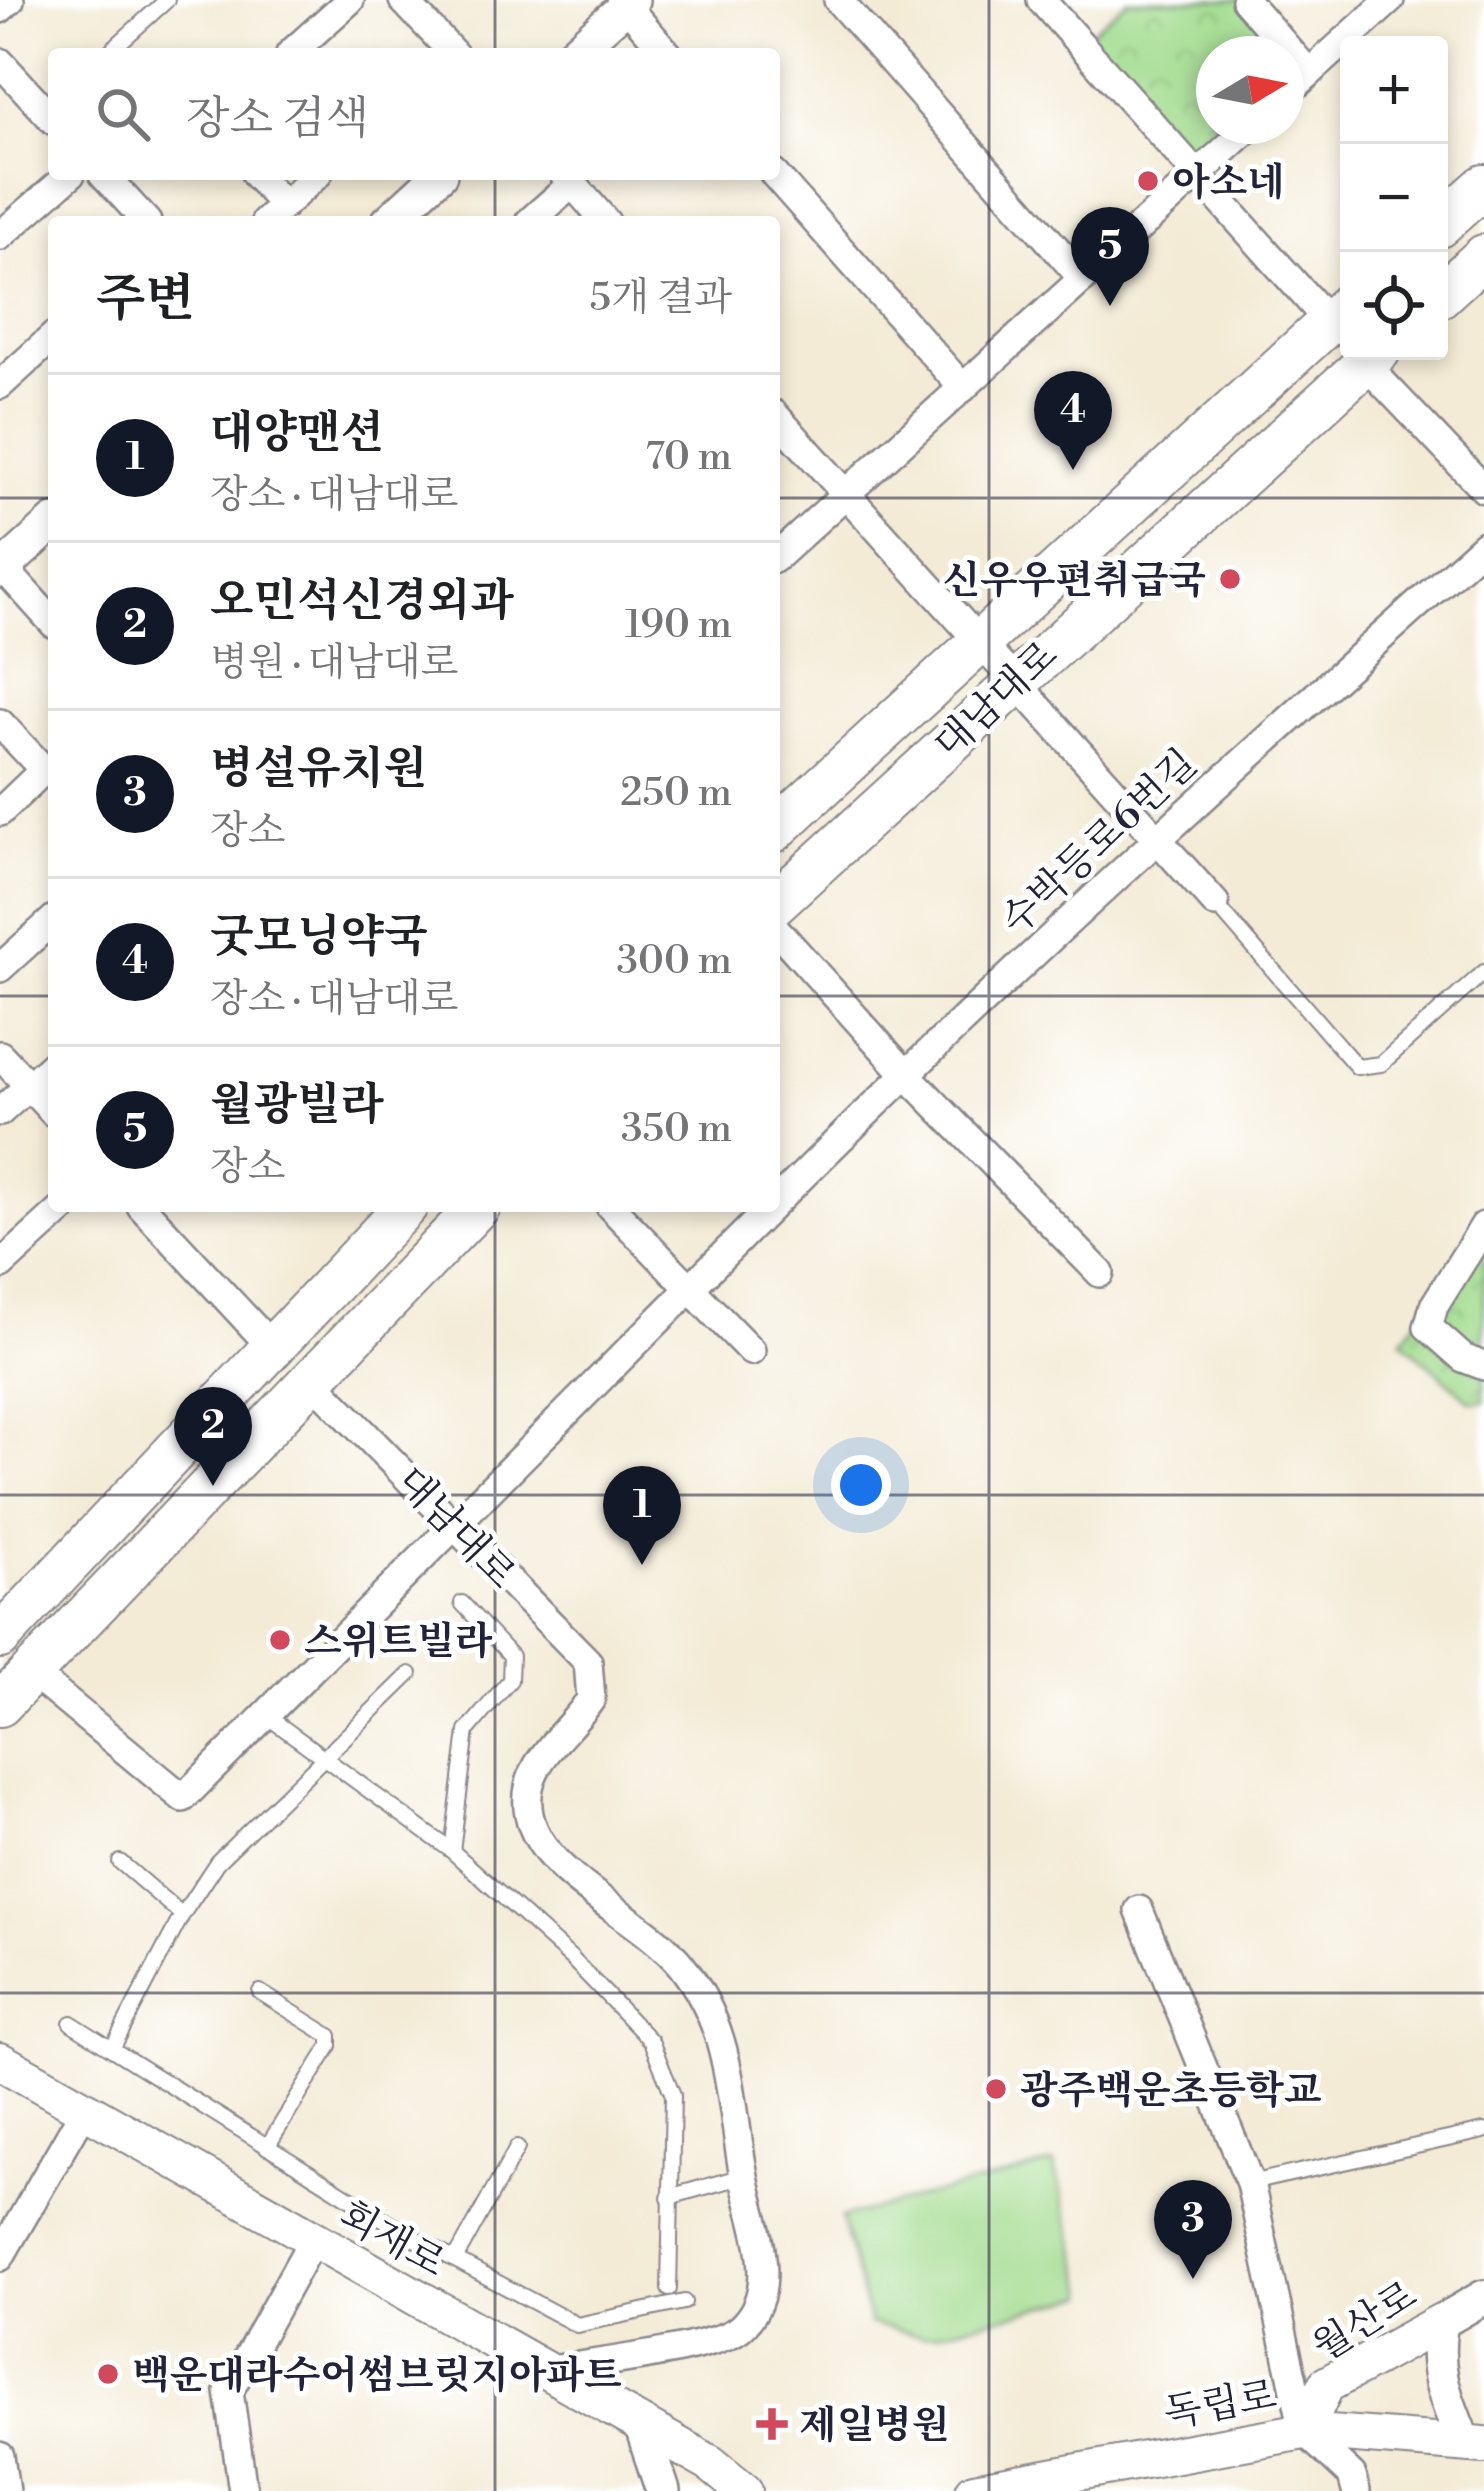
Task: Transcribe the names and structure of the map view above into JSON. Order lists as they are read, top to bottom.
{
  "streets": {
    "main road": [
      "대남대로",
      "회재로",
      "월산로",
      "독립로"
    ],
    "street": ["수박등로6번길"]
  },
  "crossings": [
    ["대남대로", "수박등로6번길"],
    ["월산로", "독립로"]
  ],
  "places": {
    "other": [
      "아소네",
      "신우우편취급국",
      "스위트빌라",
      "광주백운초등학교",
      "백운대라수어썸브릿지아파트"
    ],
    "health": ["제일병원"]
  },
  "north": "right",
  "page": {
    "map_buttons": ["+", "−"],
    "search": "장소 검색",
    "pins": [
      "5",
      "4",
      "2",
      "1",
      "3"
    ],
    "heading": ["주변", "5개 결과"],
    "list": [
      {
        "mark": "1",
        "name": "대양맨션",
        "note": "장소 · 대남대로",
        "value": "70 m"
      },
      {
        "mark": "2",
        "name": "오민석신경외과",
        "note": "병원 · 대남대로",
        "value": "190 m"
      },
      {
        "mark": "3",
        "name": "병설유치원",
        "note": "장소",
        "value": "250 m"
      },
      {
        "mark": "4",
        "name": "굿모닝약국",
        "note": "장소 · 대남대로",
        "value": "300 m"
      },
      {
        "mark": "5",
        "name": "월광빌라",
        "note": "장소",
        "value": "350 m"
      }
    ]
  }
}
